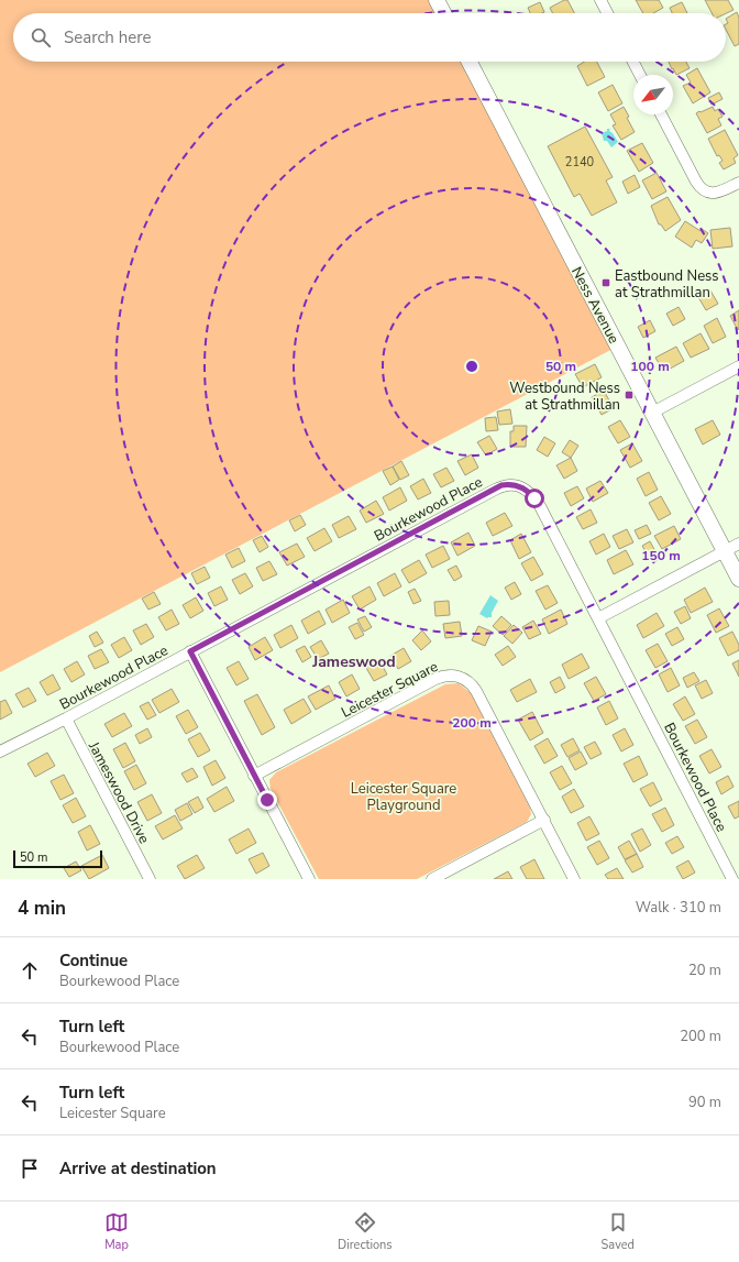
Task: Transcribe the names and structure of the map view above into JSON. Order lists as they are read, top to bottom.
{
  "streets": {
    "main road": ["Ness Avenue"],
    "street": ["Bourkewood Place", "Leicester Square", "Jameswood Drive"]
  },
  "crossings": [
    ["Bourkewood Place", "Jameswood Drive"]
  ],
  "districts": ["Jameswood"],
  "parks": ["Leicester Square Playground"],
  "places": {
    "transit": ["Eastbound Ness at Strathmillan", "Westbound Ness at Strathmillan"]
  },
  "house_numbers": ["2140"],
  "scale_bar": "50 m",
  "north": "bottom left",
  "page": {
    "search": "Search here",
    "scale": "50 m",
    "heading": ["4 min", "Walk · 310 m"],
    "list": [
      ["Continue", "Bourkewood Place", "20 m"],
      ["Turn left", "Bourkewood Place", "200 m"],
      ["Turn left", "Leicester Square", "90 m"],
      "Arrive at destination"
    ],
    "nav": ["Map", "Directions", "Saved"]
  },
  "rings": [
    "50 m",
    "100 m",
    "150 m",
    "200 m"
  ]
}
